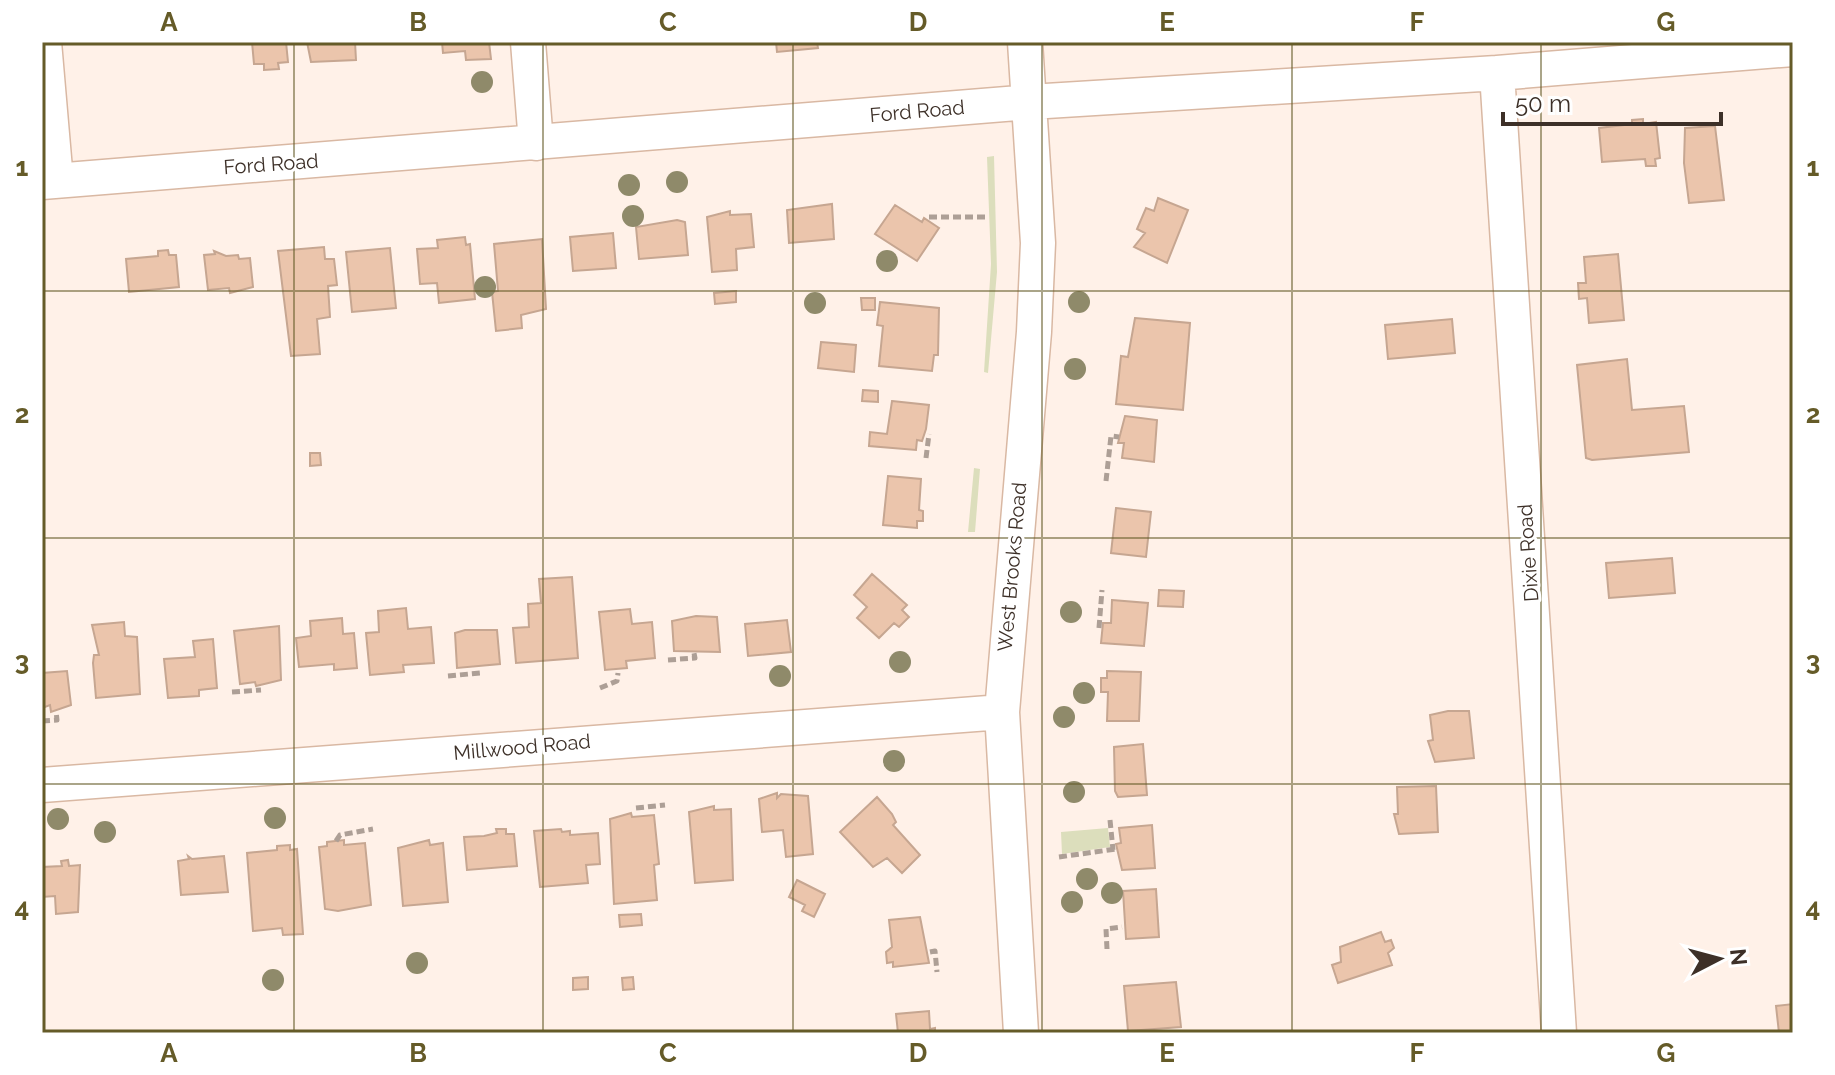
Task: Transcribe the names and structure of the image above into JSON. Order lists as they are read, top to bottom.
{
  "streets": {
    "street": [
      "Ford Road",
      "Dixie Road",
      "West Brooks Road",
      "Millwood Road"
    ]
  },
  "crossings": [
    ["Ford Road", "Dixie Road"],
    ["Ford Road", "West Brooks Road"],
    ["West Brooks Road", "Millwood Road"]
  ],
  "scale_bar": "50 m",
  "north": "right",
  "grid": {
    "columns": [
      "A",
      "B",
      "C",
      "D",
      "E",
      "F",
      "G"
    ],
    "rows": [
      "1",
      "2",
      "3",
      "4"
    ]
  }
}
